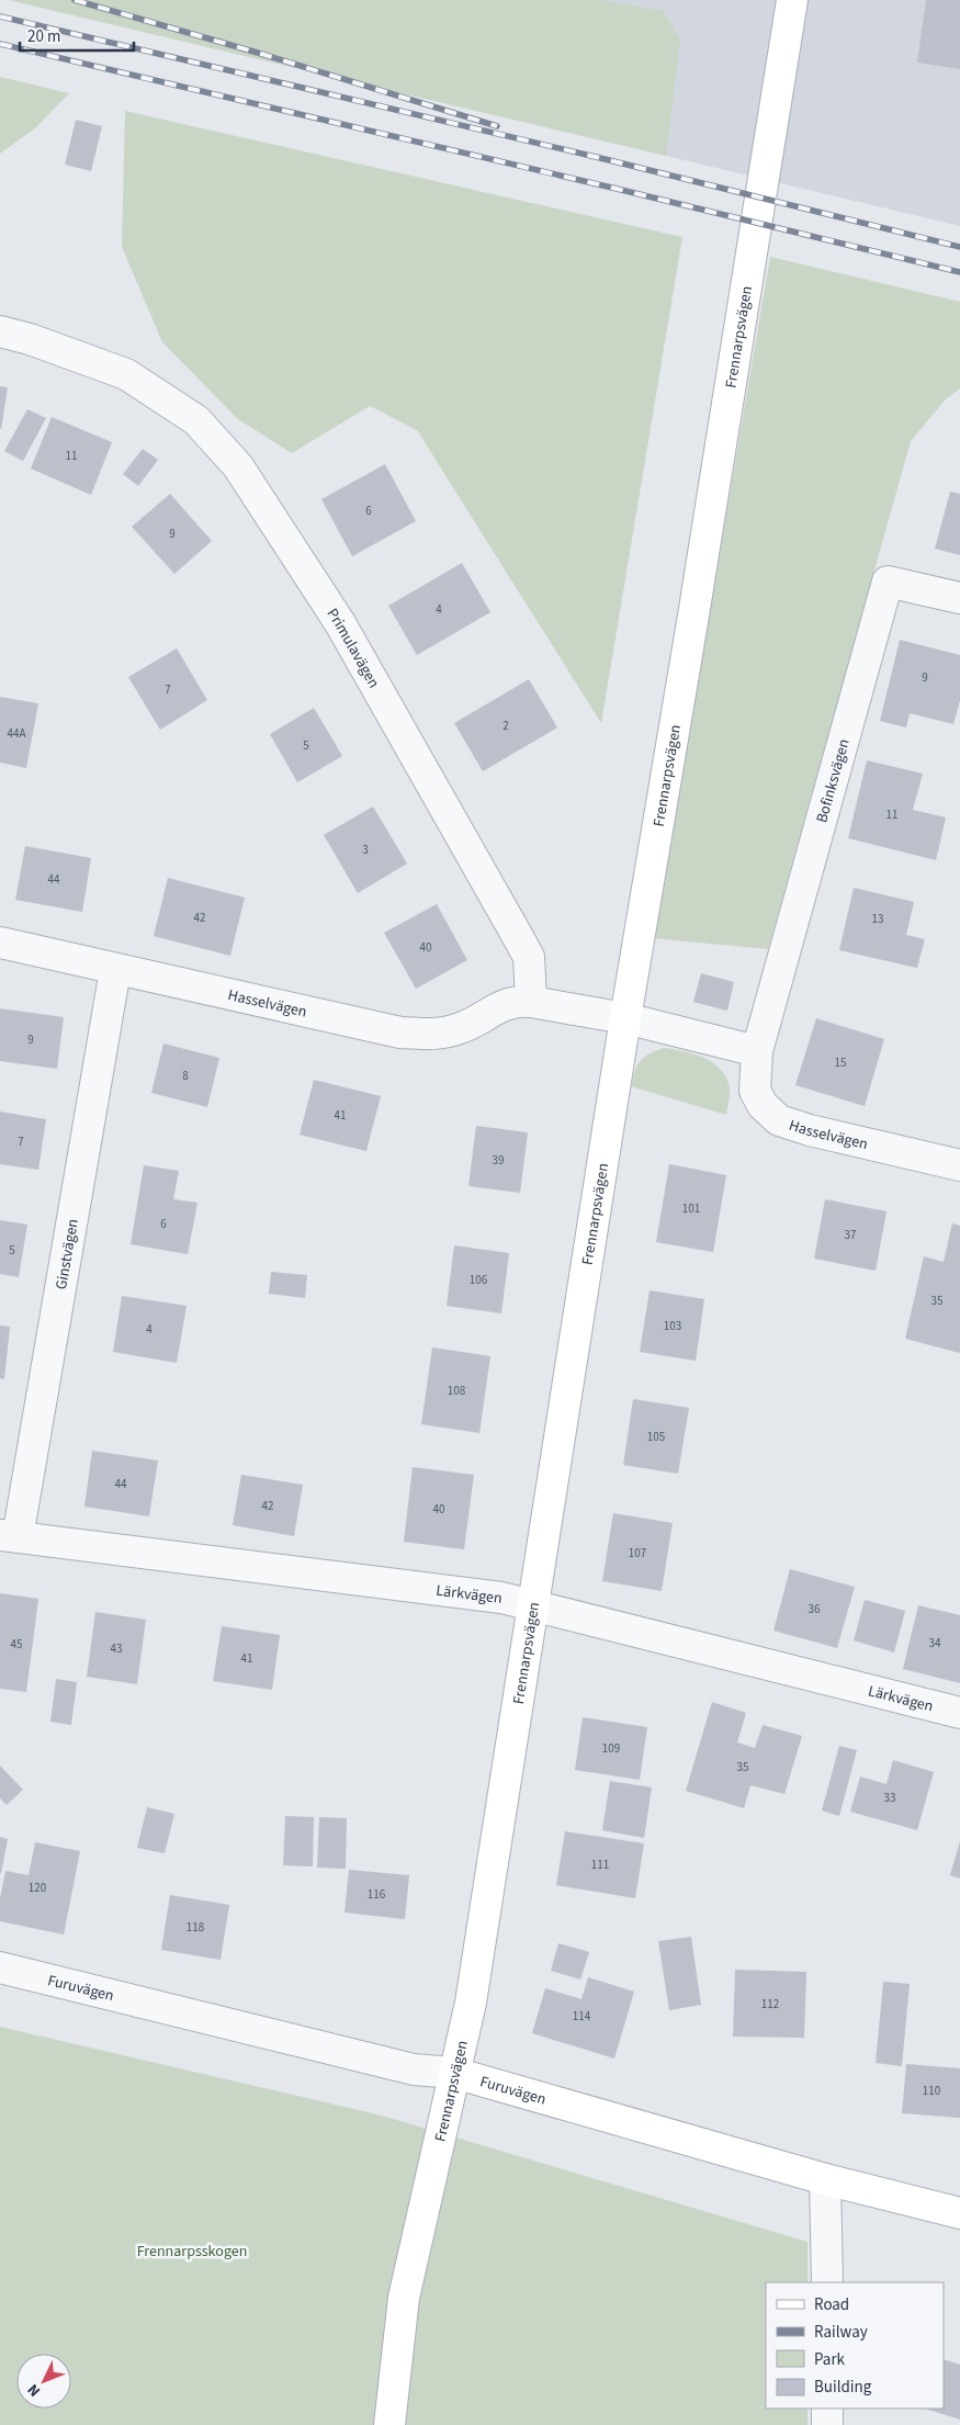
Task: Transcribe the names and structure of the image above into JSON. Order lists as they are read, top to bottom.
{
  "streets": {
    "street": [
      "Frennarpsvägen",
      "Primulavägen",
      "Bofinksvägen",
      "Hasselvägen",
      "Ginstvägen",
      "Lärkvägen",
      "Furuvägen"
    ]
  },
  "crossings": [
    ["Frennarpsvägen", "Lärkvägen"],
    ["Frennarpsvägen", "Furuvägen"],
    ["Primulavägen", "Hasselvägen"],
    ["Bofinksvägen", "Hasselvägen"],
    ["Hasselvägen", "Ginstvägen"],
    ["Ginstvägen", "Lärkvägen"]
  ],
  "parks": ["Frennarpsskogen"],
  "house_numbers": [
    "11",
    "6",
    "9",
    "4",
    "9",
    "7",
    "2",
    "44A",
    "5",
    "11",
    "3",
    "44",
    "42",
    "13",
    "40",
    "9",
    "15",
    "8",
    "41",
    "7",
    "39",
    "101",
    "6",
    "37",
    "5",
    "106",
    "35",
    "103",
    "4",
    "108",
    "105",
    "44",
    "42",
    "40",
    "107",
    "36",
    "34",
    "45",
    "43",
    "41",
    "109",
    "35",
    "33",
    "111",
    "120",
    "116",
    "118",
    "112",
    "114",
    "110"
  ],
  "legend": [
    "Road",
    "Railway",
    "Park",
    "Building"
  ],
  "scale_bar": "20 m",
  "north": "bottom left"
}
